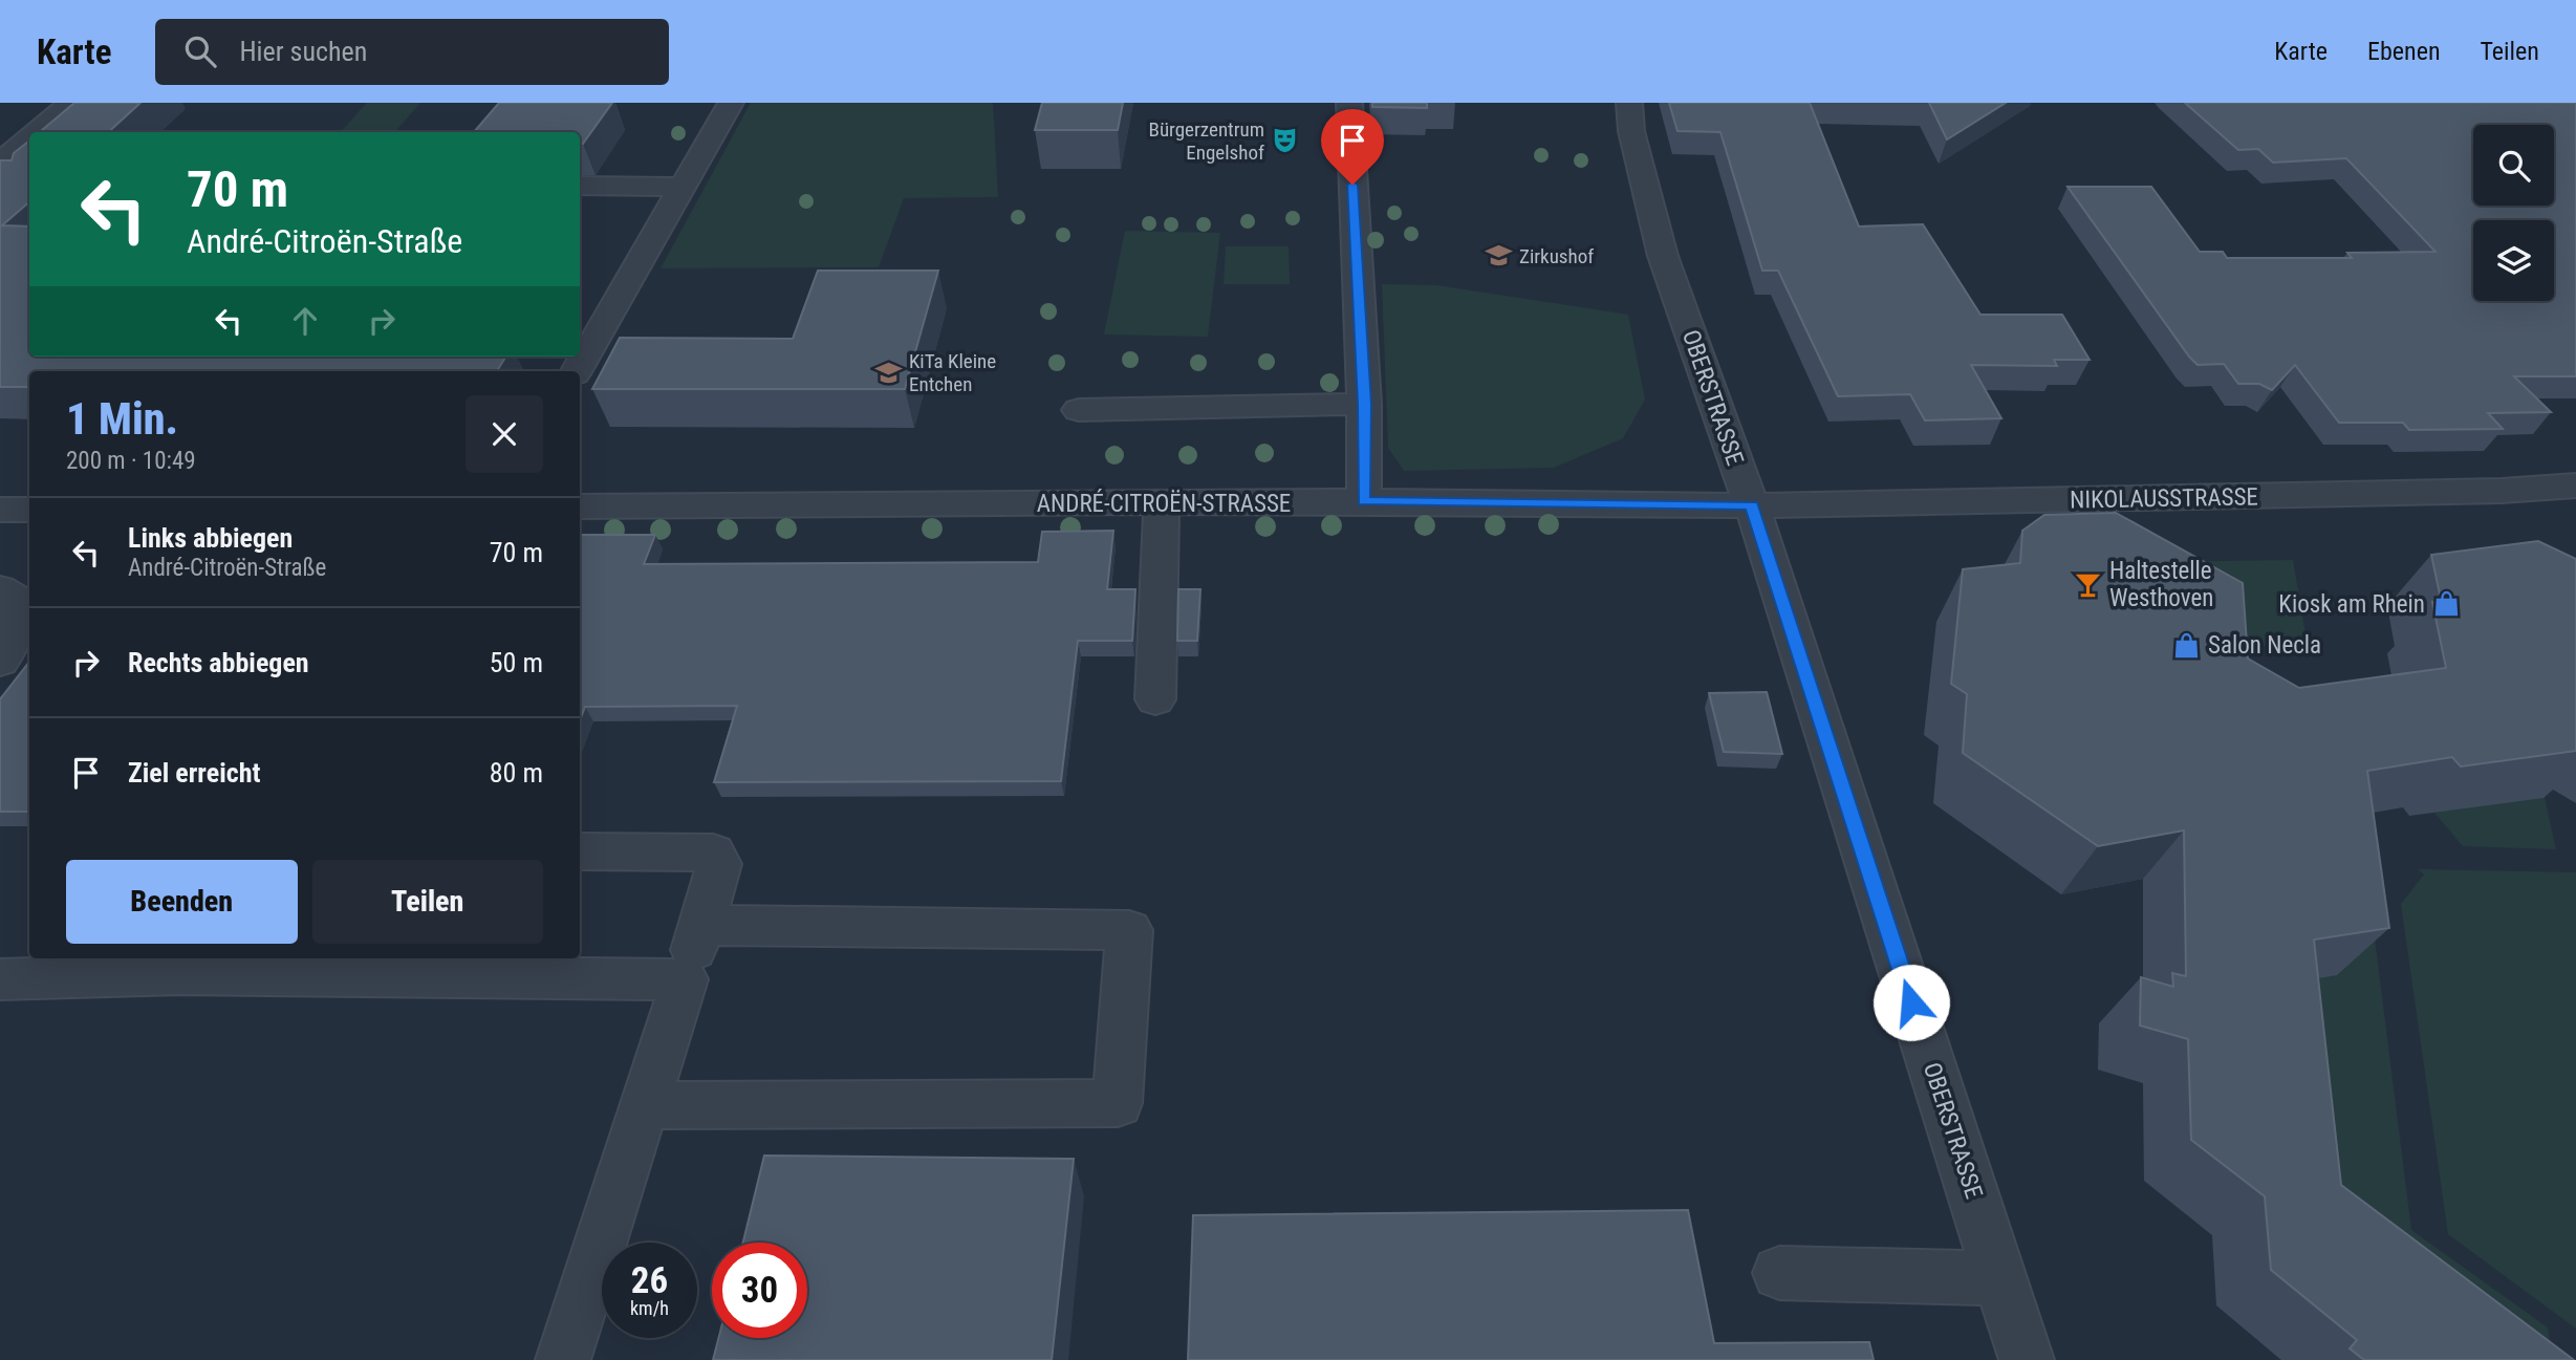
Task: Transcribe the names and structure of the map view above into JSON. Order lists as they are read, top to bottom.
{
  "streets": {
    "street": ["OBERSTRASSE", "NIKOLAUSSTRASSE", "ANDRÉ-CITROËN-STRASSE"]
  },
  "crossings": [
    ["OBERSTRASSE", "NIKOLAUSSTRASSE"],
    ["OBERSTRASSE", "ANDRÉ-CITROËN-STRASSE"],
    ["NIKOLAUSSTRASSE", "ANDRÉ-CITROËN-STRASSE"]
  ],
  "places": {
    "theatre": ["Bürgerzentrum Engelshof"],
    "school or university": ["Zirkushof", "KiTa Kleine Entchen"],
    "bar": ["Haltestelle Westhoven"],
    "shop": ["Kiosk am Rhein", "Salon Necla"]
  },
  "page": {
    "header": "Karte",
    "search": "Hier suchen",
    "nav": ["Karte", "Ebenen", "Teilen"],
    "turn": ["70 m", "André-Citroën-Straße"],
    "heading": ["1 Min.", "200 m · 10:49"],
    "list": [
      {
        "name": "Links abbiegen",
        "note": "André-Citroën-Straße",
        "value": "70 m"
      },
      {
        "name": "Rechts abbiegen",
        "value": "50 m"
      },
      {
        "name": "Ziel erreicht",
        "value": "80 m"
      }
    ],
    "buttons": ["Beenden", "Teilen"],
    "speed": "26 km/h",
    "limit": "30"
  }
}
